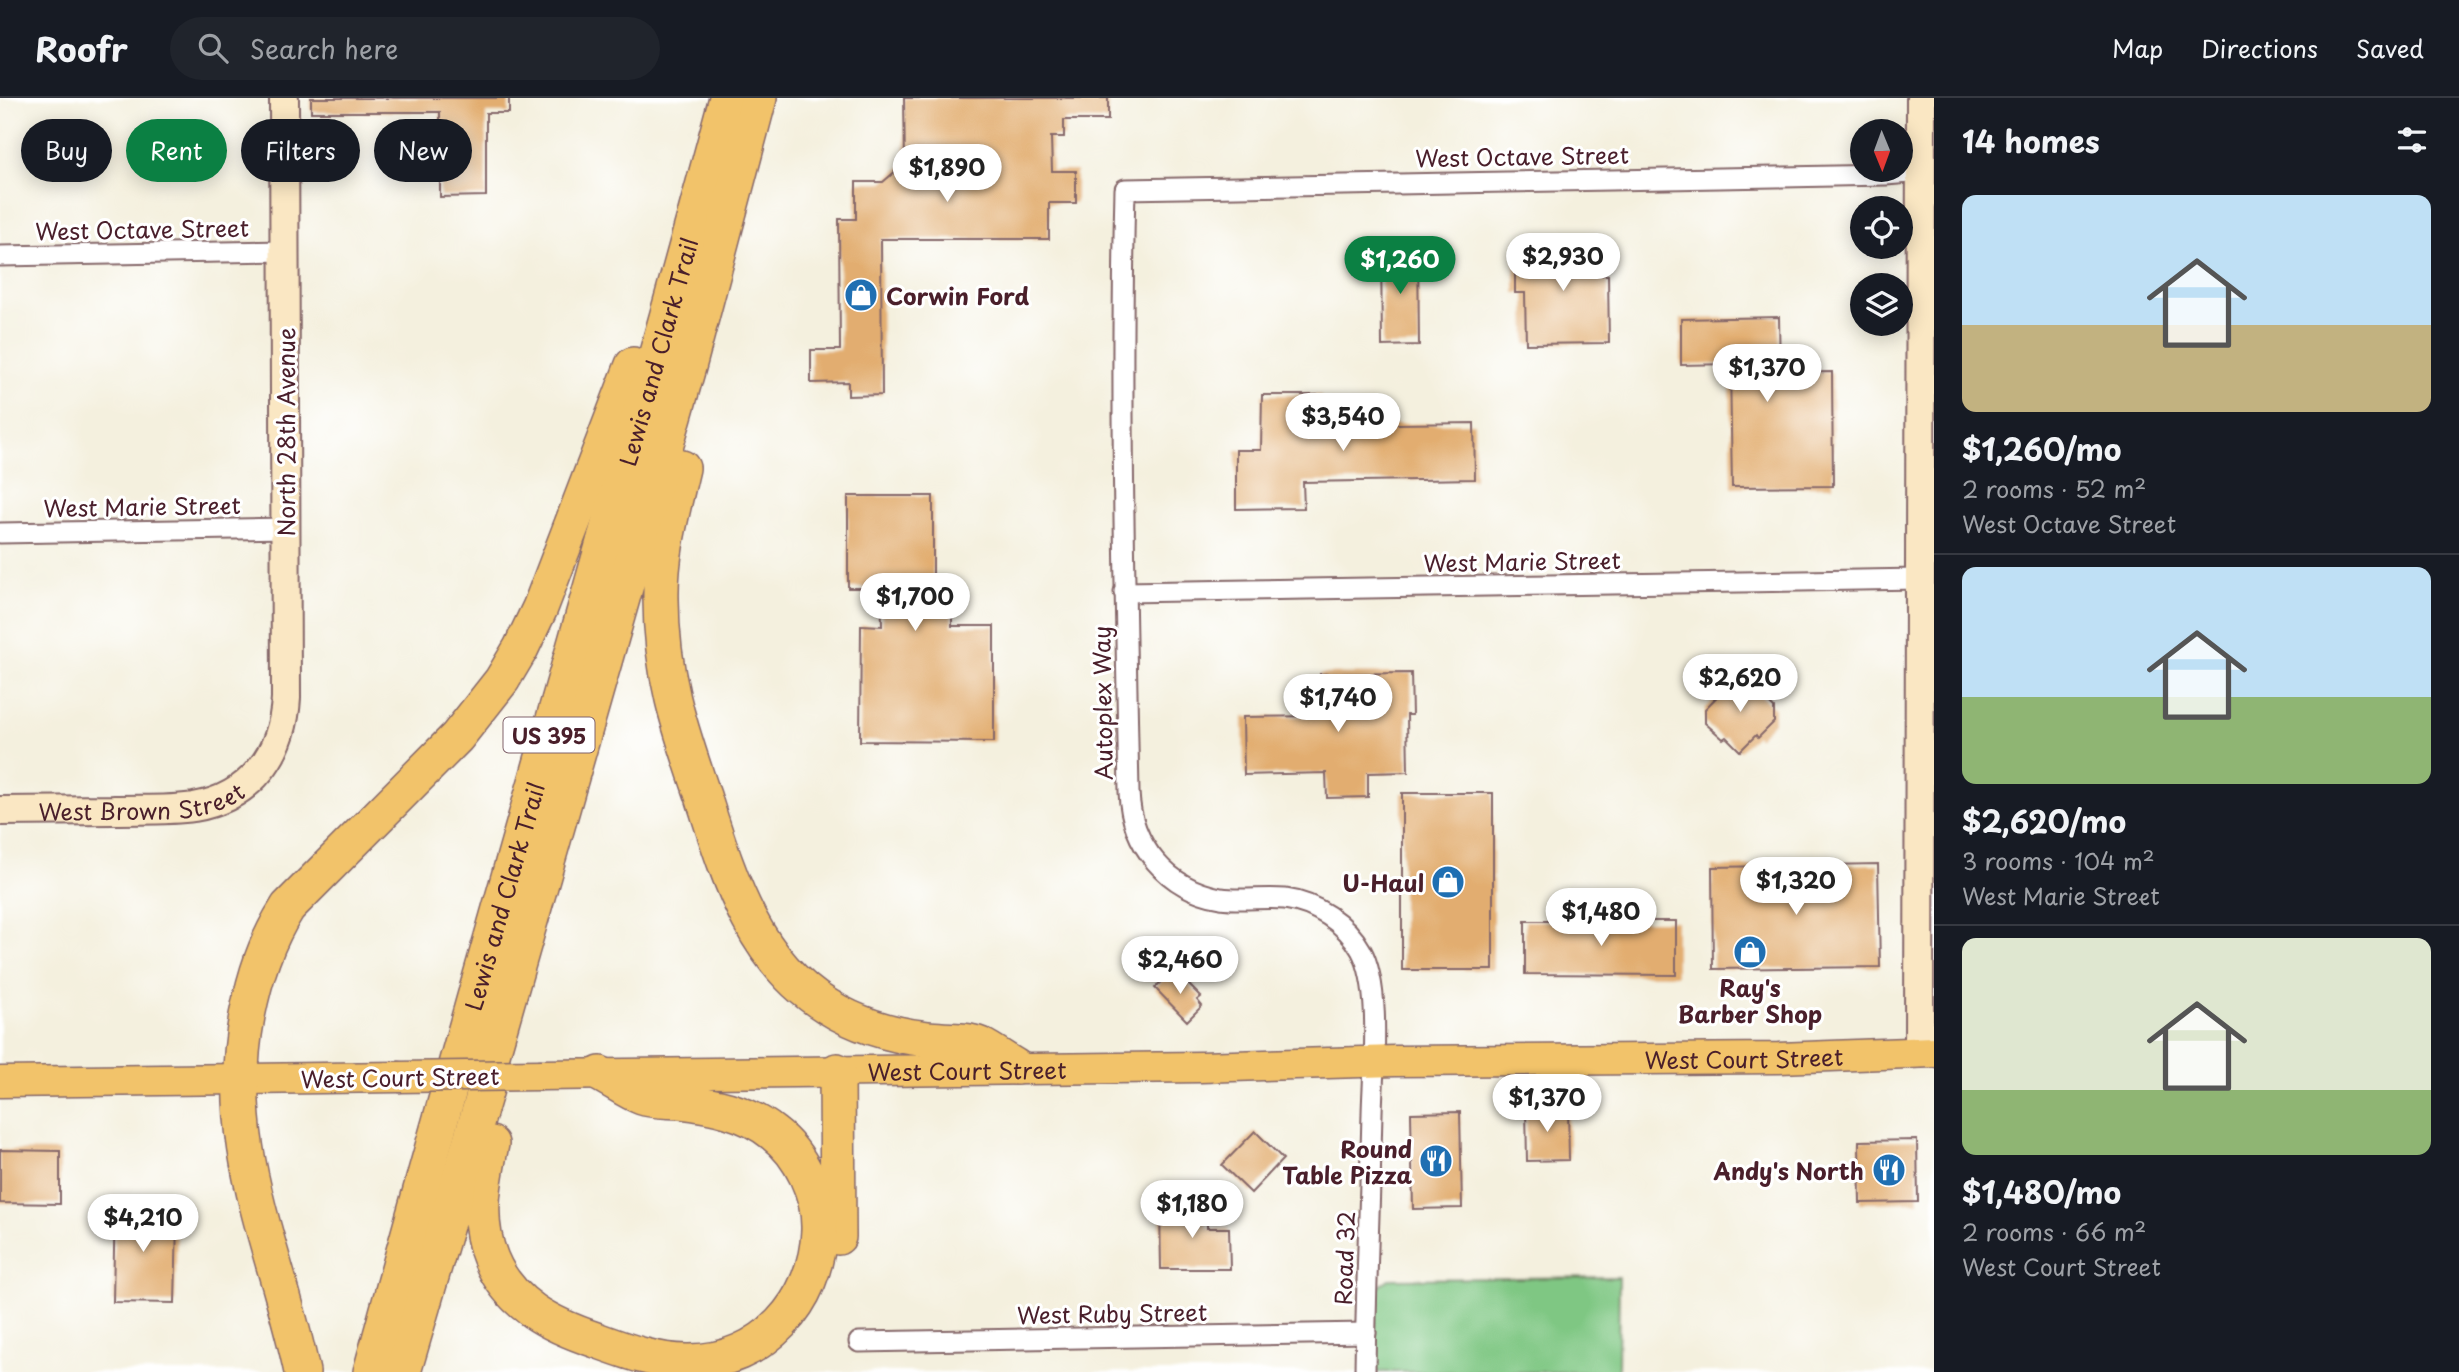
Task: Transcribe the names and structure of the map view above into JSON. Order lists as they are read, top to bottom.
{
  "streets": {
    "highway": ["Lewis and Clark Trail", "US 395"],
    "main road": ["West Court Street"],
    "street": [
      "West Octave Street",
      "North 28th Avenue",
      "West Marie Street",
      "Autoplex Way",
      "West Brown Street",
      "Road 32",
      "West Ruby Street"
    ]
  },
  "crossings": [
    ["West Octave Street", "North 28th Avenue"],
    ["West Octave Street", "Autoplex Way"],
    ["North 28th Avenue", "West Marie Street"],
    ["North 28th Avenue", "West Brown Street"],
    ["West Marie Street", "Autoplex Way"],
    ["Autoplex Way", "West Court Street"],
    ["Autoplex Way", "Road 32"],
    ["West Court Street", "Road 32"],
    ["Road 32", "West Ruby Street"]
  ],
  "places": {
    "shop": ["Corwin Ford", "U-Haul", "Ray's Barber Shop"],
    "restaurant": ["Round Table Pizza", "Andy's North"]
  },
  "north": "bottom",
  "page": {
    "header": "Roofr",
    "search": "Search here",
    "nav": ["Map", "Directions", "Saved"],
    "heading": "14 homes",
    "chip": [
      "Buy",
      "Rent",
      "Filters",
      "New"
    ],
    "price": [
      "$1,890",
      "$2,930",
      "$1,260",
      "$1,370",
      "$3,540",
      "$1,700",
      "$2,620",
      "$1,740",
      "$1,320",
      "$1,480",
      "$2,460",
      "$1,370",
      "$1,180",
      "$4,210"
    ],
    "list": [
      {
        "name": "$1,260/mo",
        "note": "2 rooms · 52 m² · West Octave Street"
      },
      {
        "name": "$2,620/mo",
        "note": "3 rooms · 104 m² · West Marie Street"
      },
      {
        "name": "$1,480/mo",
        "note": "2 rooms · 66 m² · West Court Street"
      }
    ]
  }
}
